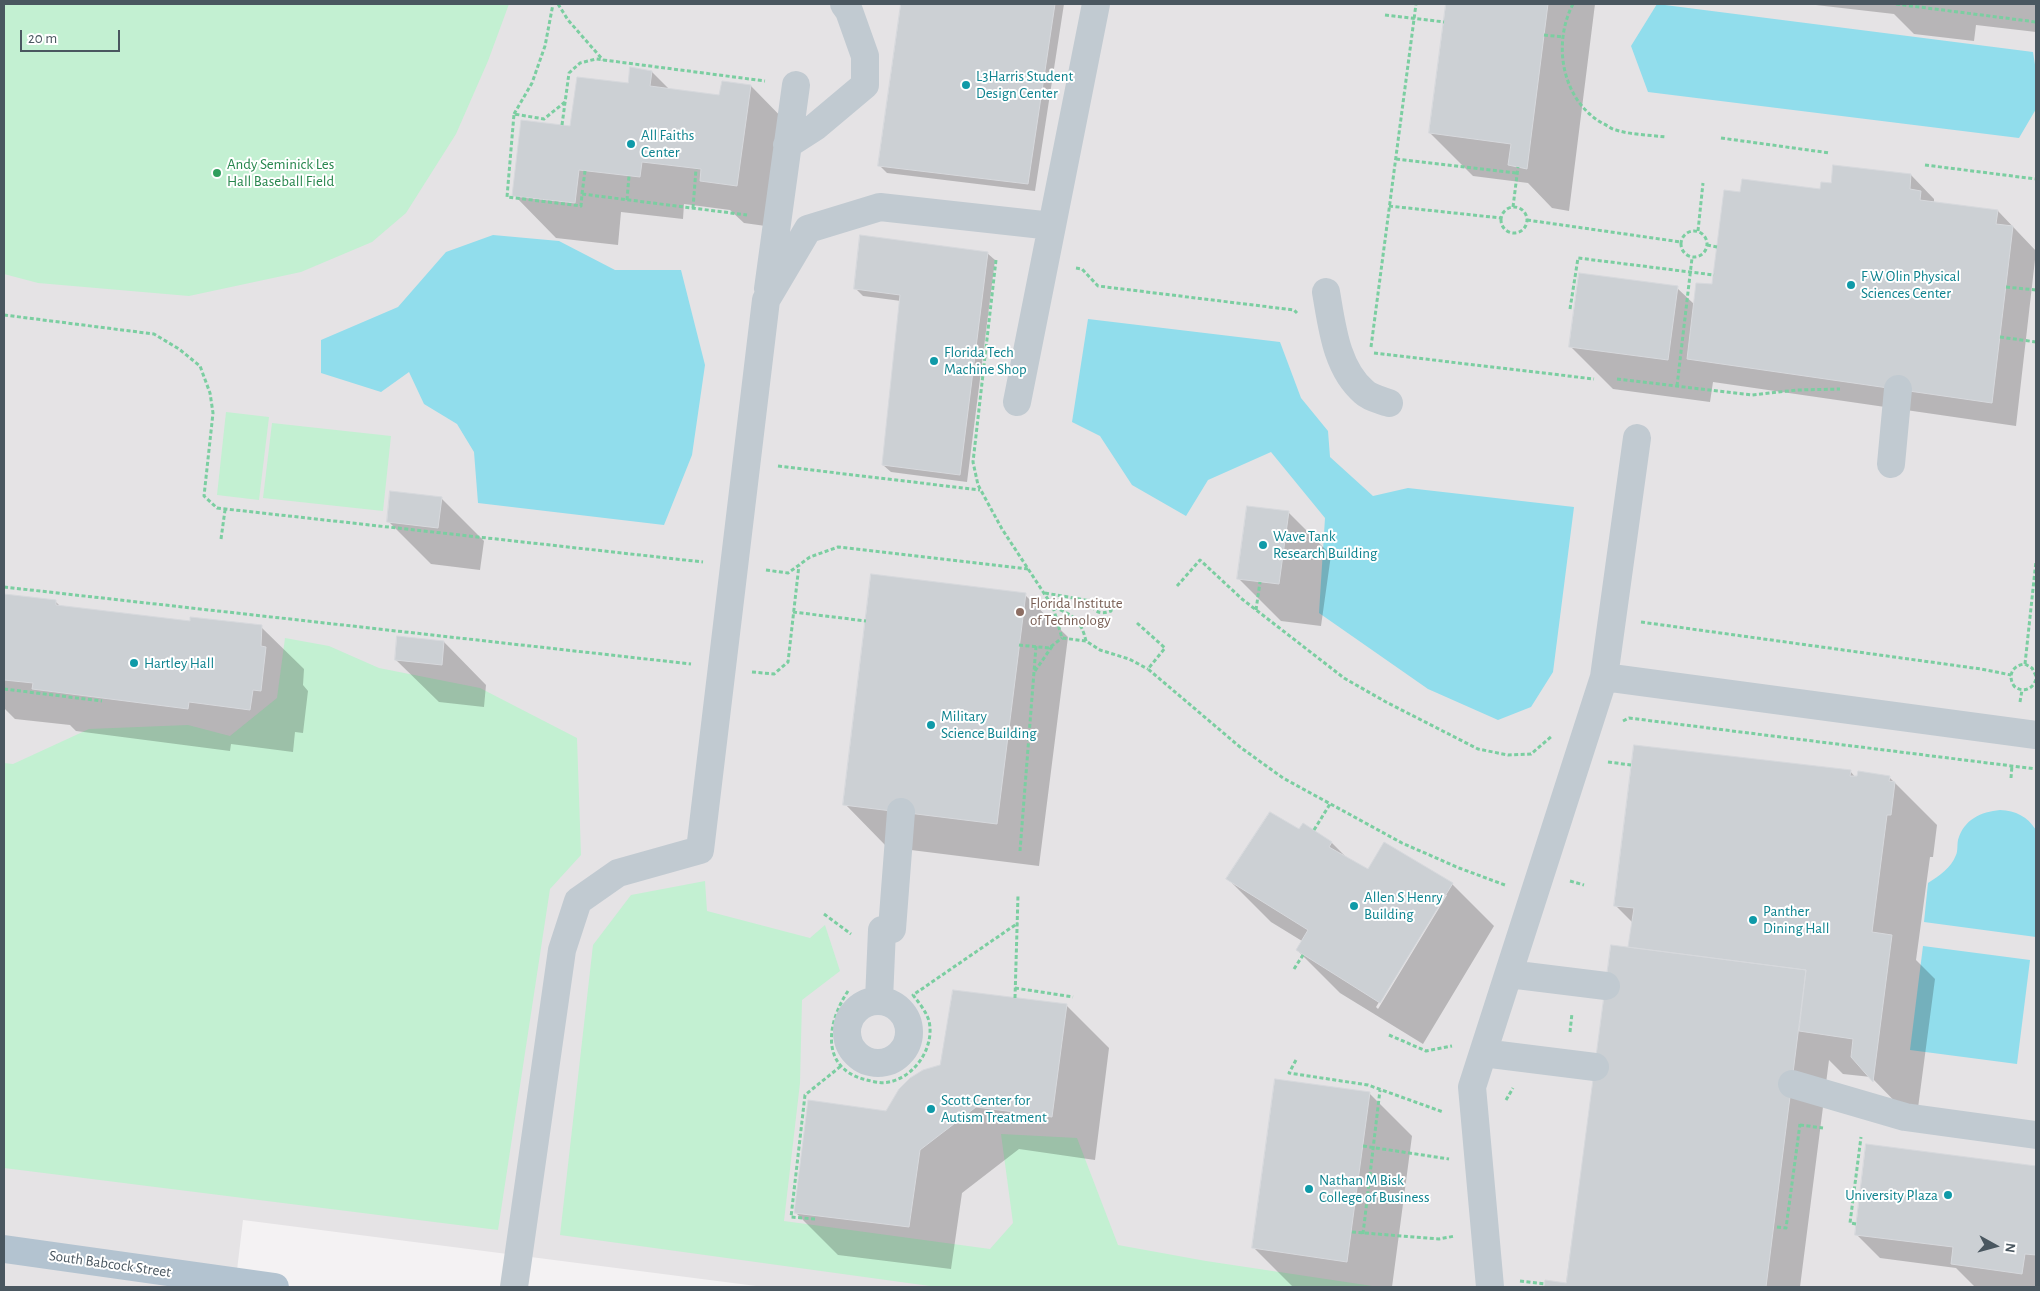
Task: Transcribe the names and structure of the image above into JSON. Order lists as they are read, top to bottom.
{
  "streets": {
    "main road": ["South Babcock Street"]
  },
  "places": [
    "L3Harris Student Design Center",
    "All Faiths Center",
    "Andy Seminick Les Hall Baseball Field",
    "F W Olin Physical Sciences Center",
    "Florida Tech Machine Shop",
    "Wave Tank Research Building",
    "Florida Institute of Technology",
    "Hartley Hall",
    "Military Science Building",
    "Allen S Henry Building",
    "Panther Dining Hall",
    "Scott Center for Autism Treatment",
    "Nathan M Bisk College of Business",
    "University Plaza"
  ],
  "scale_bar": "20 m",
  "north": "right"
}
